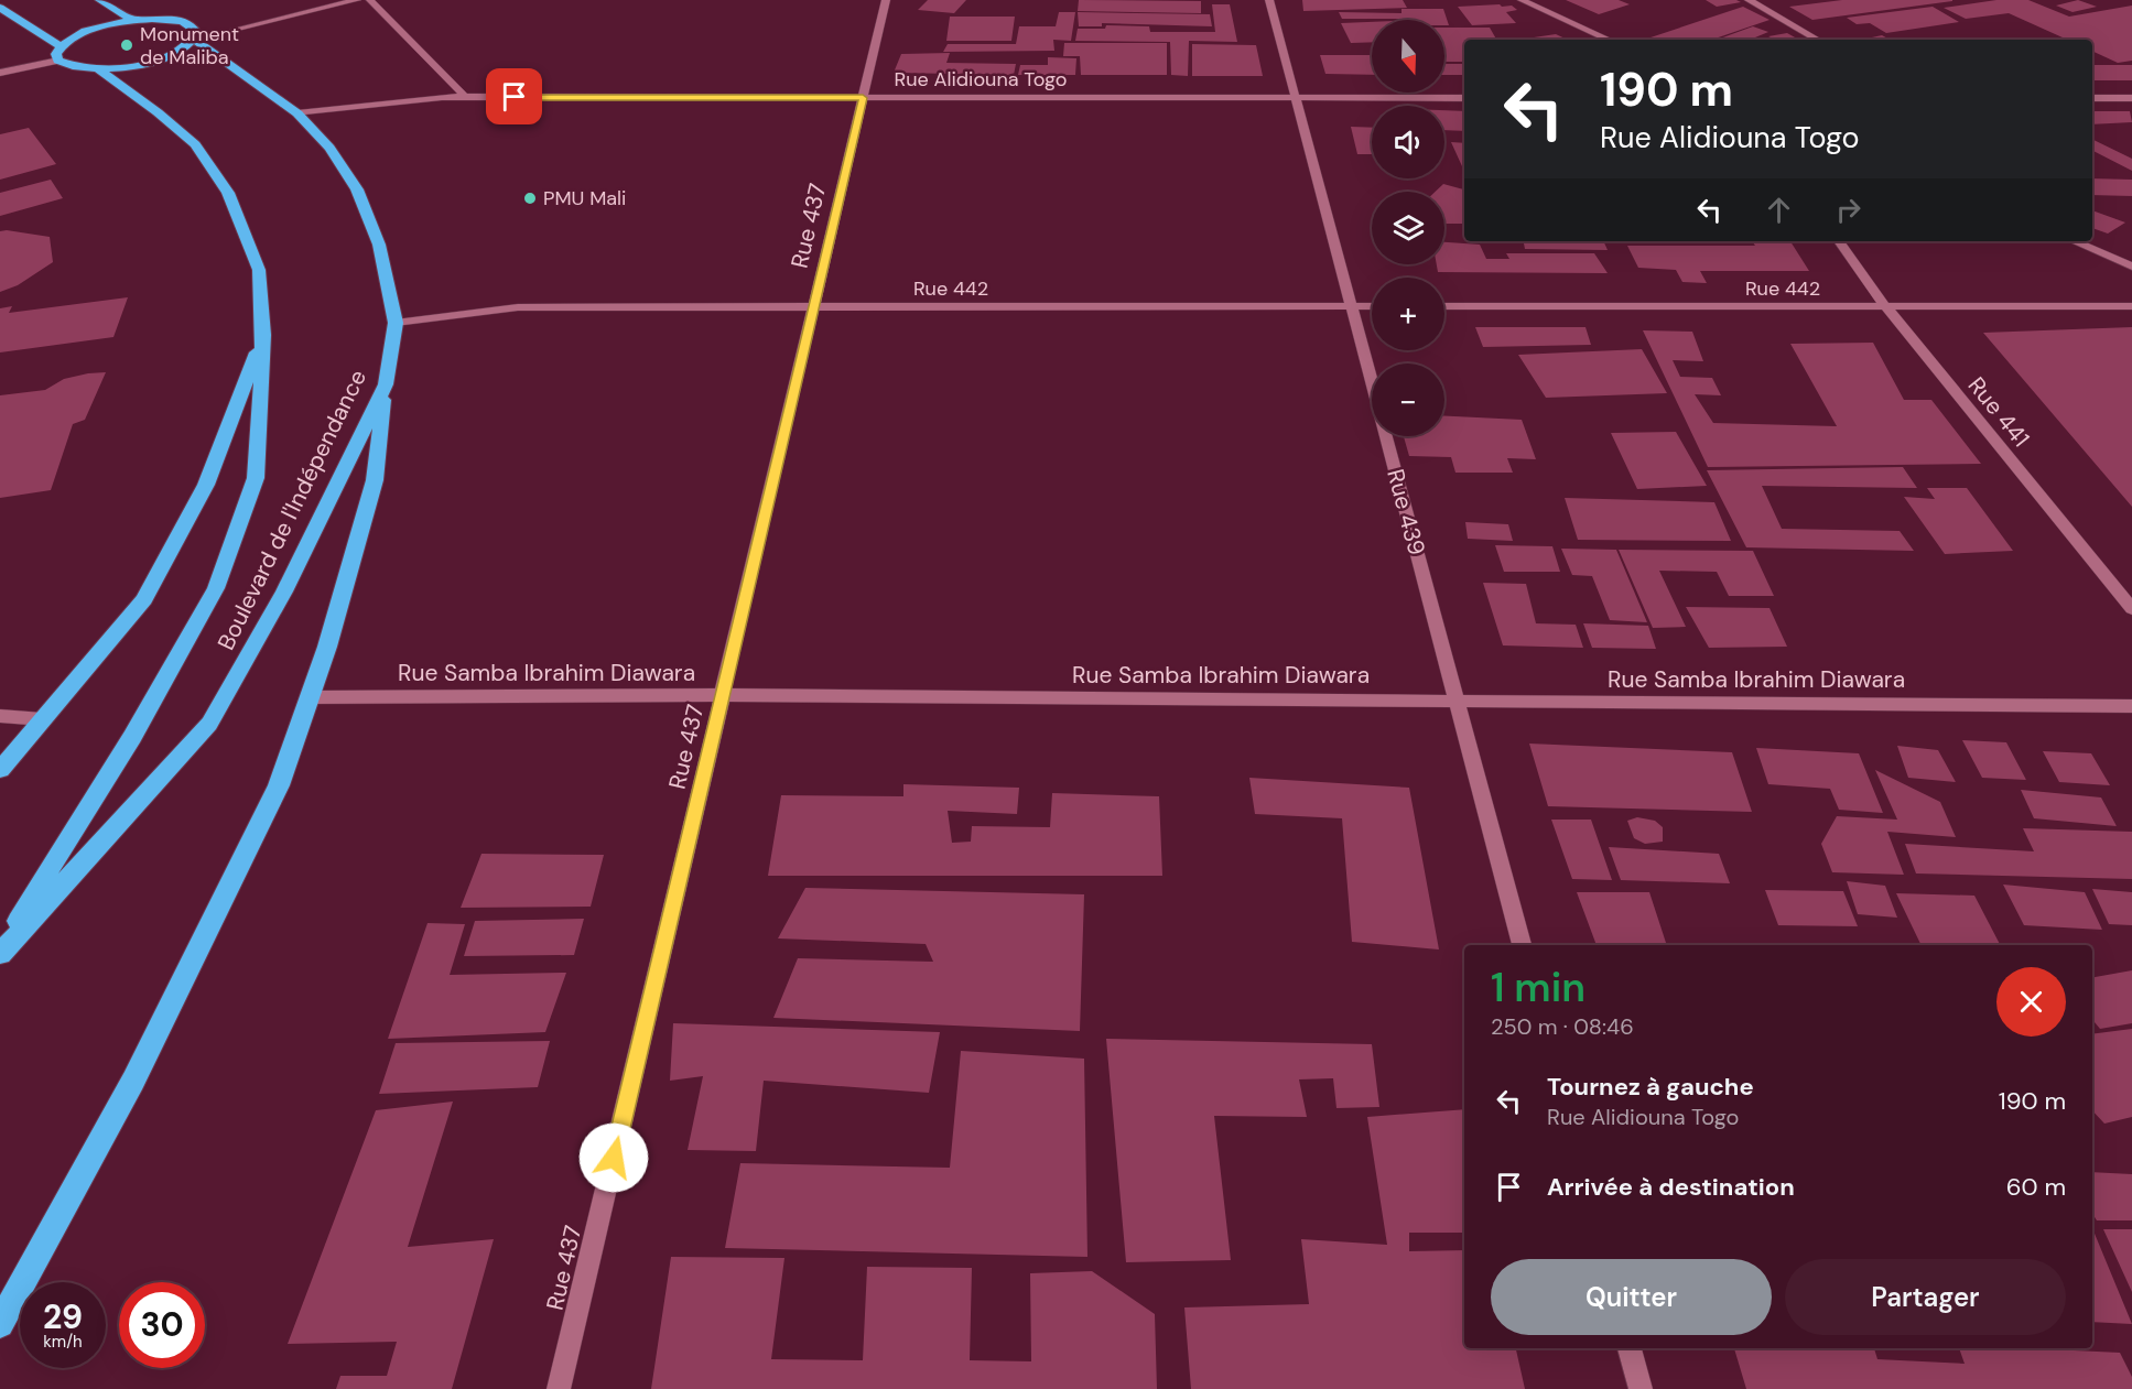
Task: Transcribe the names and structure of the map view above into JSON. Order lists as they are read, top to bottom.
{
  "streets": {
    "highway": ["Boulevard de l'Indépendance"],
    "street": [
      "Rue Alidiouna Togo",
      "Rue 437",
      "Rue 442",
      "Rue 441",
      "Rue 439",
      "Rue Samba Ibrahim Diawara"
    ]
  },
  "crossings": [
    ["Rue Alidiouna Togo", "Rue 437"],
    ["Rue Alidiouna Togo", "Boulevard de l'Indépendance"],
    ["Rue Alidiouna Togo", "Rue 439"],
    ["Rue 437", "Rue 442"],
    ["Rue 437", "Rue Samba Ibrahim Diawara"],
    ["Rue 442", "Rue 441"],
    ["Rue 442", "Boulevard de l'Indépendance"],
    ["Rue 442", "Rue 439"],
    ["Rue 439", "Rue Samba Ibrahim Diawara"]
  ],
  "places": ["Monument de Maliba", "PMU Mali"],
  "north": "bottom",
  "page": {
    "map_buttons": ["+", "−"],
    "turn": ["190 m", "Rue Alidiouna Togo"],
    "heading": ["1 min", "250 m · 08:46"],
    "list": [
      {
        "name": "Tournez à gauche",
        "note": "Rue Alidiouna Togo",
        "value": "190 m"
      },
      {
        "name": "Arrivée à destination",
        "value": "60 m"
      }
    ],
    "buttons": ["Quitter", "Partager"],
    "speed": "29 km/h",
    "limit": "30"
  }
}
